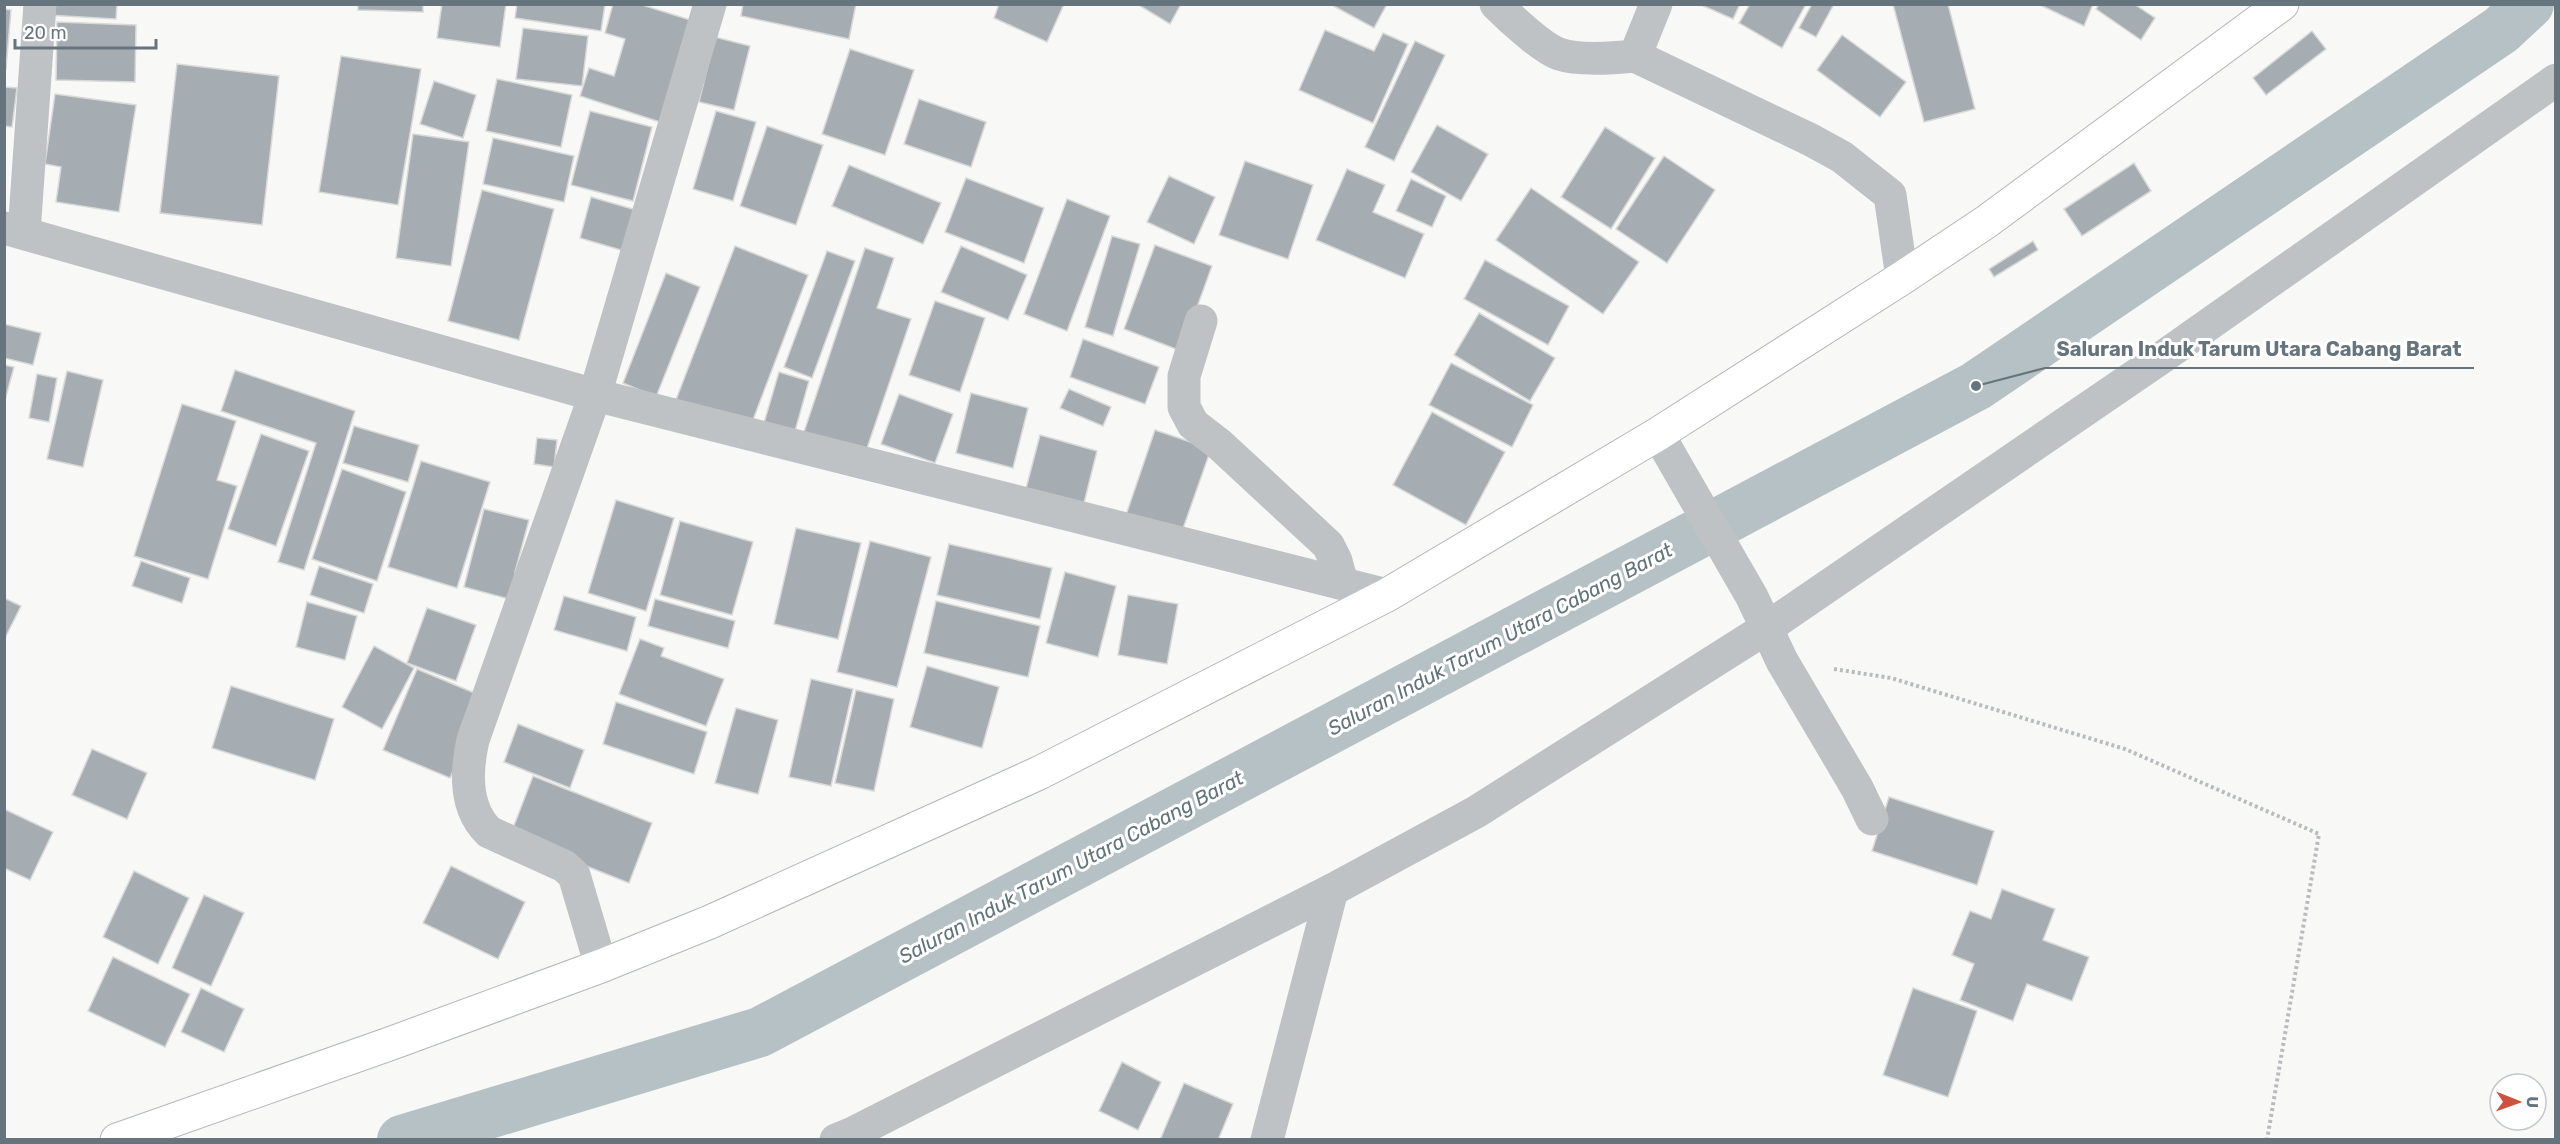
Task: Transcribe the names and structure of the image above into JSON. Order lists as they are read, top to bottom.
{
  "water": ["Saluran Induk Tarum Utara Cabang Barat"],
  "places": ["Saluran Induk Tarum Utara Cabang Barat"],
  "scale_bar": "20 m",
  "north": "right"
}
